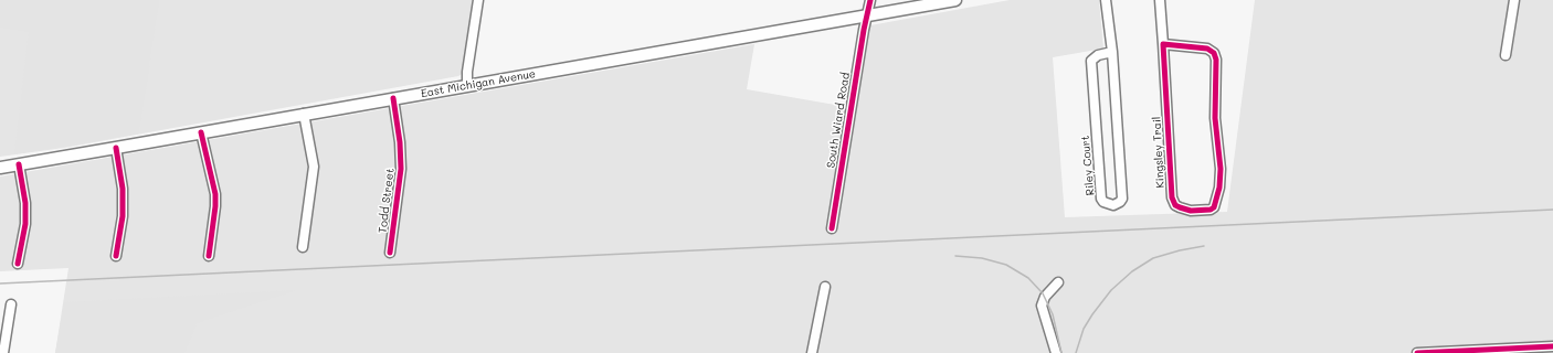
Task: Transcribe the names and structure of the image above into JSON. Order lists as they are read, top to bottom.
{
  "streets": {
    "main road": ["East Michigan Avenue"],
    "street": [
      "South Wiard Road",
      "Kingsley Trail",
      "Riley Court",
      "Todd Street"
    ]
  },
  "crossings": [
    ["East Michigan Avenue", "South Wiard Road"],
    ["East Michigan Avenue", "Todd Street"]
  ]
}
